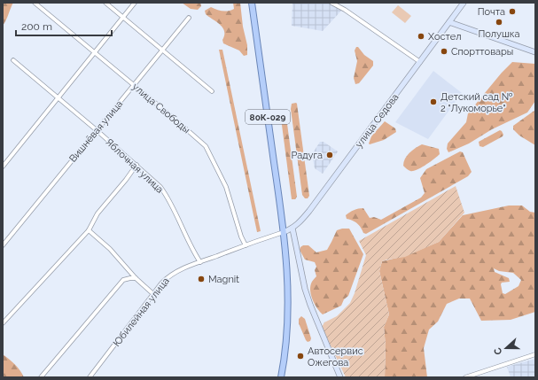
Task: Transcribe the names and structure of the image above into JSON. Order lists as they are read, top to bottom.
{
  "streets": {
    "main road": ["80К-029", "улица Седова"],
    "street": [
      "улица Свободы",
      "Вишнёвая улица",
      "Яблочная улица",
      "Юбилейная улица"
    ]
  },
  "crossings": [
    ["улица Свободы", "Вишнёвая улица"],
    ["улица Свободы", "Юбилейная улица"],
    ["80К-029", "улица Седова"],
    ["80К-029", "Юбилейная улица"],
    ["улица Седова", "Юбилейная улица"],
    ["Вишнёвая улица", "Яблочная улица"],
    ["Яблочная улица", "Юбилейная улица"]
  ],
  "places": [
    "Почта",
    "Полушка",
    "Хостел",
    "Спорттовары",
    "Детский сад № 2 \"Лукоморье\"",
    "Радуга",
    "Magnit",
    "Автосервис Ожегова"
  ],
  "scale_bar": "200 m",
  "north": "left"
}
